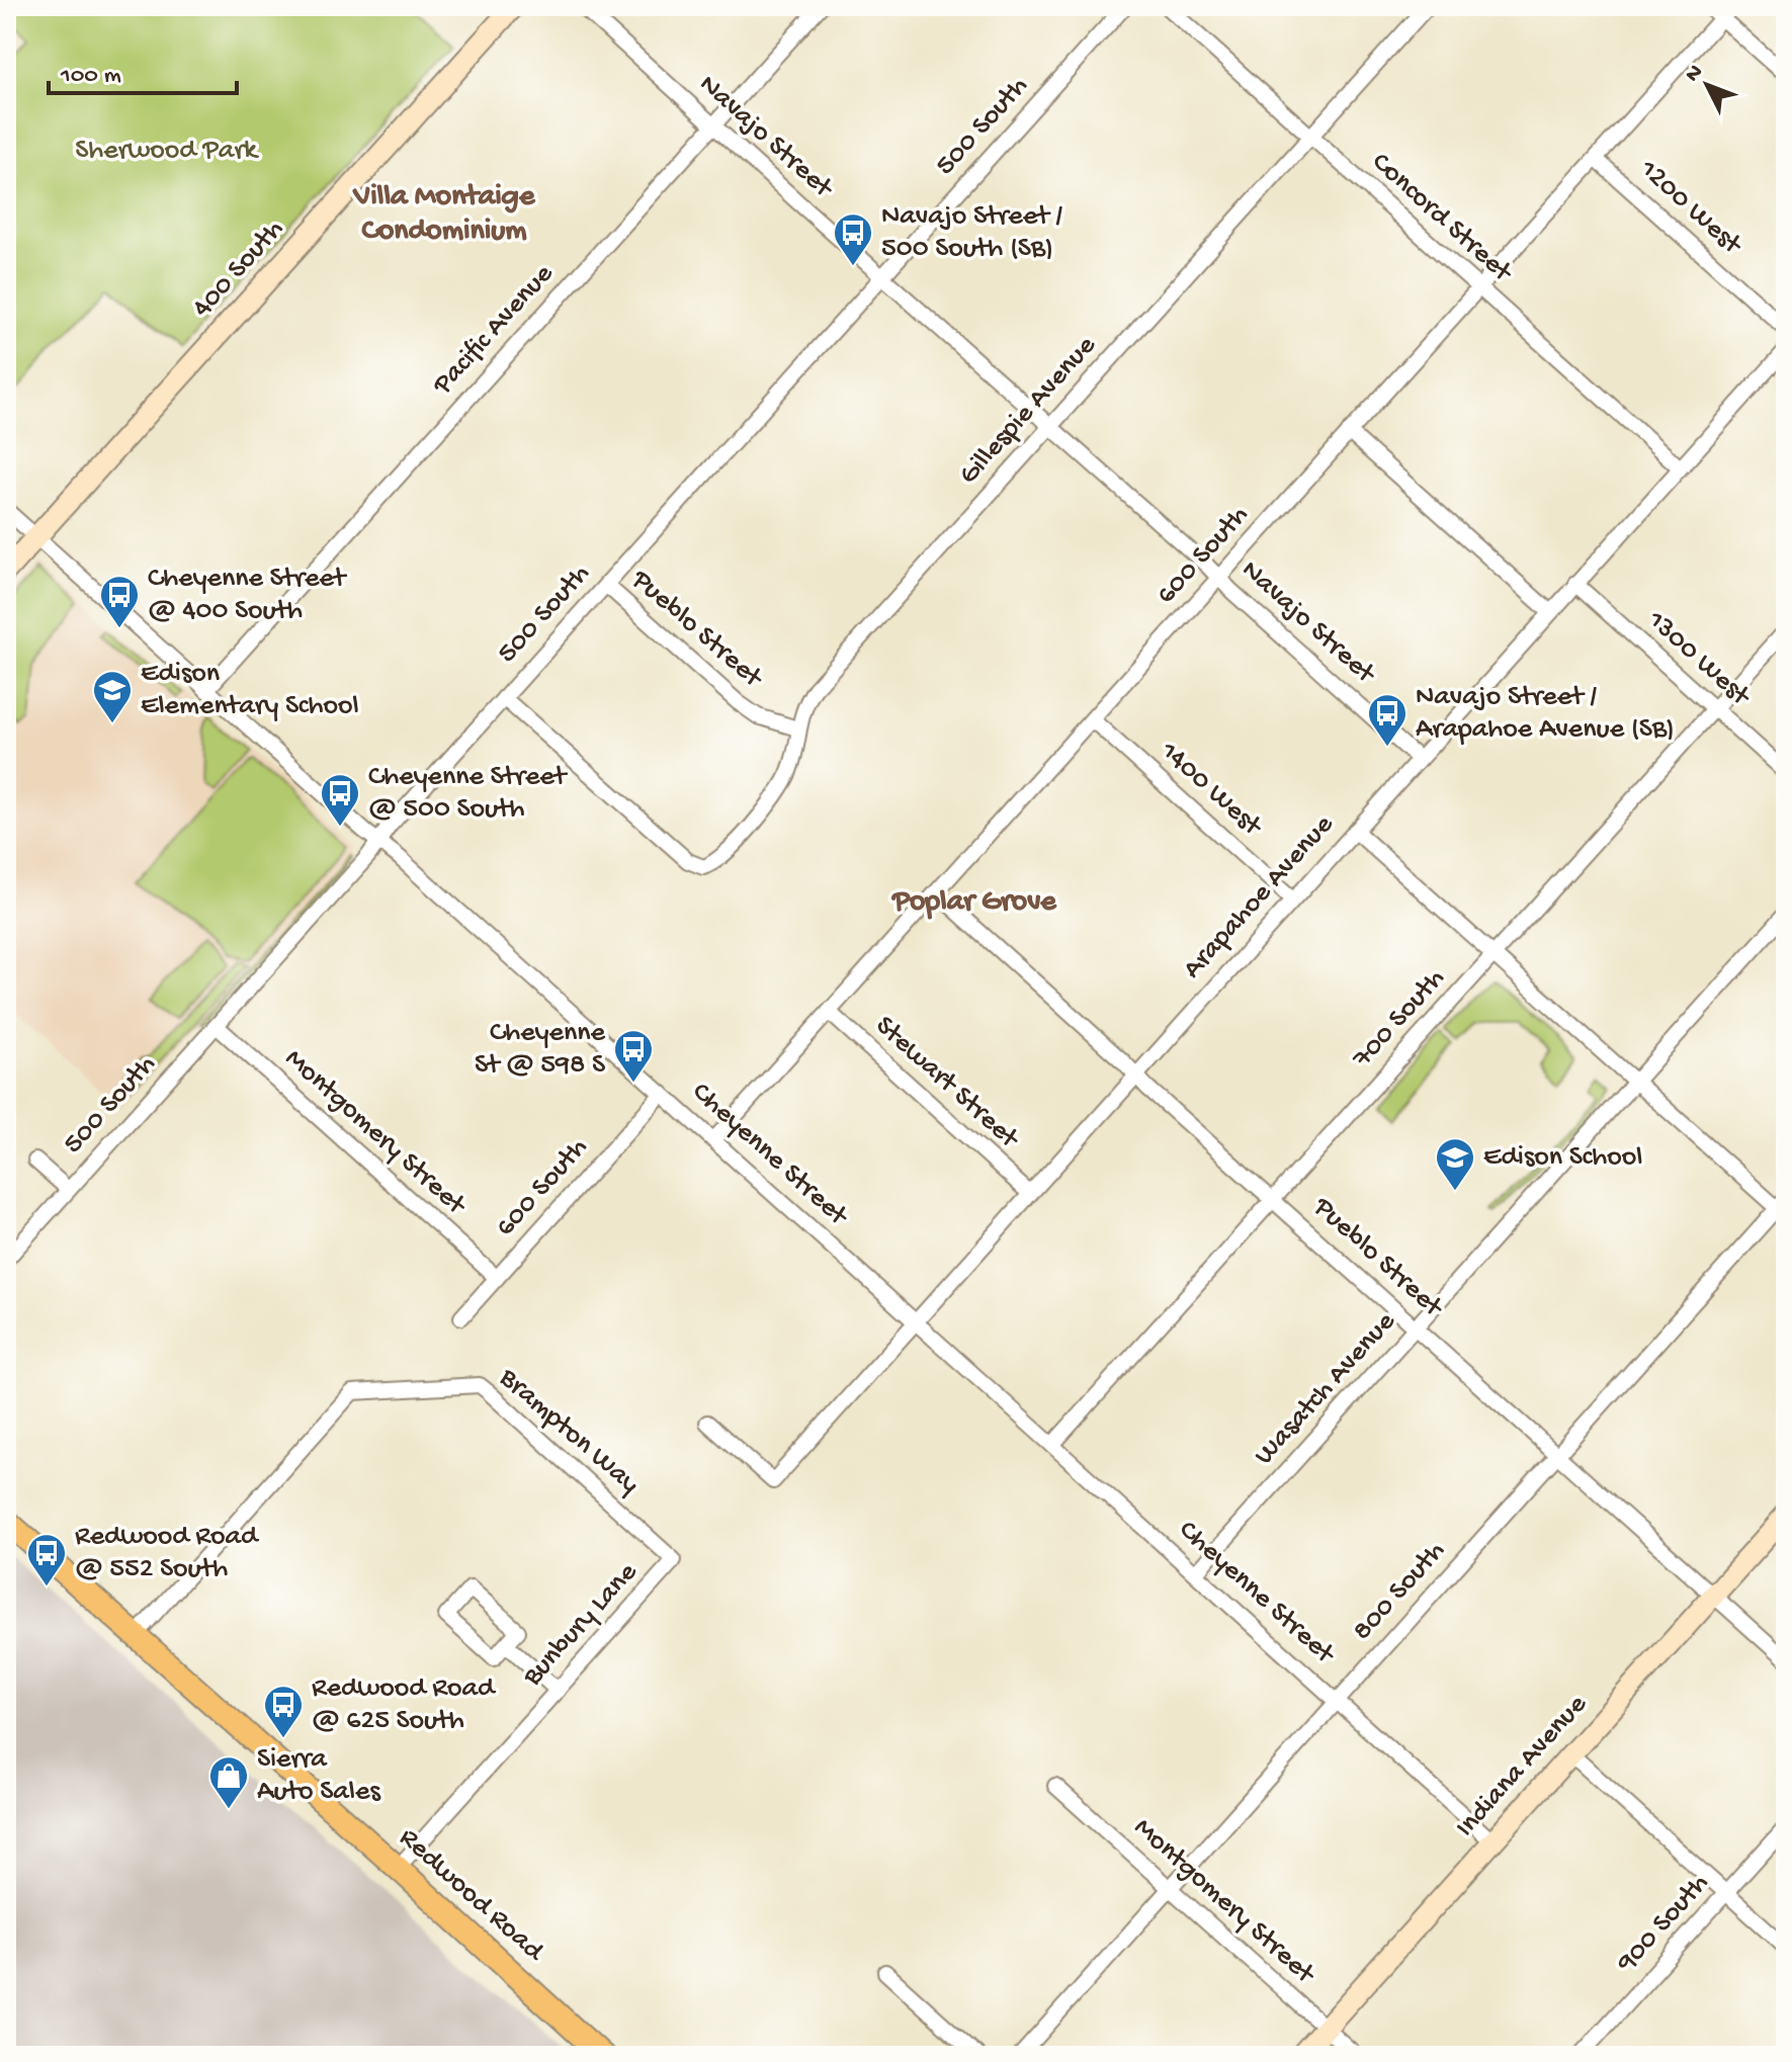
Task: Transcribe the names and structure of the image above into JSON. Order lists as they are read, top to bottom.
{
  "streets": {
    "main road": ["400 South", "Indiana Avenue", "Redwood Road"],
    "street": [
      "500 South",
      "Navajo Street",
      "1200 West",
      "Concord Street",
      "Pacific Avenue",
      "Gillespie Avenue",
      "600 South",
      "Pueblo Street",
      "1300 West",
      "1400 West",
      "Arapahoe Avenue",
      "700 South",
      "Stewart Street",
      "Montgomery Street",
      "Cheyenne Street",
      "Wasatch Avenue",
      "Brampton Way",
      "800 South",
      "Bunbury Lane",
      "900 South"
    ]
  },
  "crossings": [
    ["500 South", "Navajo Street"],
    ["500 South", "Gillespie Avenue"],
    ["500 South", "Pueblo Street"],
    ["500 South", "Montgomery Street"],
    ["500 South", "Cheyenne Street"],
    ["Navajo Street", "Pacific Avenue"],
    ["Navajo Street", "Gillespie Avenue"],
    ["Navajo Street", "600 South"],
    ["Navajo Street", "Arapahoe Avenue"],
    ["1200 West", "600 South"],
    ["Concord Street", "Gillespie Avenue"],
    ["Concord Street", "600 South"],
    ["Concord Street", "Arapahoe Avenue"],
    ["400 South", "Cheyenne Street"],
    ["Pacific Avenue", "Cheyenne Street"],
    ["Gillespie Avenue", "Pueblo Street"],
    ["600 South", "Pueblo Street"],
    ["600 South", "1400 West"],
    ["600 South", "Stewart Street"],
    ["600 South", "Montgomery Street"],
    ["600 South", "Cheyenne Street"],
    ["Pueblo Street", "Arapahoe Avenue"],
    ["Pueblo Street", "700 South"],
    ["Pueblo Street", "Wasatch Avenue"],
    ["Pueblo Street", "800 South"],
    ["Pueblo Street", "Indiana Avenue"],
    ["1300 West", "Arapahoe Avenue"],
    ["1300 West", "700 South"],
    ["1400 West", "Arapahoe Avenue"],
    ["Arapahoe Avenue", "Stewart Street"],
    ["Arapahoe Avenue", "Cheyenne Street"],
    ["700 South", "Cheyenne Street"],
    ["Montgomery Street", "800 South"],
    ["Montgomery Street", "Indiana Avenue"],
    ["Cheyenne Street", "Wasatch Avenue"],
    ["Cheyenne Street", "800 South"],
    ["Cheyenne Street", "Indiana Avenue"],
    ["Brampton Way", "Bunbury Lane"],
    ["Brampton Way", "Redwood Road"],
    ["Bunbury Lane", "Redwood Road"]
  ],
  "districts": ["Villa Montaige Condominium", "Poplar Grove"],
  "parks": ["Sherwood Park"],
  "places": {
    "bus stop": [
      "Navajo Street / 500 South (SB)",
      "Cheyenne Street @ 400 South",
      "Navajo Street / Arapahoe Avenue (SB)",
      "Cheyenne Street @ 500 South",
      "Cheyenne St @ 598 S",
      "Redwood Road @ 552 South",
      "Redwood Road @ 625 South"
    ],
    "school or university": ["Edison Elementary School", "Edison School"],
    "shop": ["Sierra Auto Sales"]
  },
  "scale_bar": "100 m",
  "north": "top left"
}
